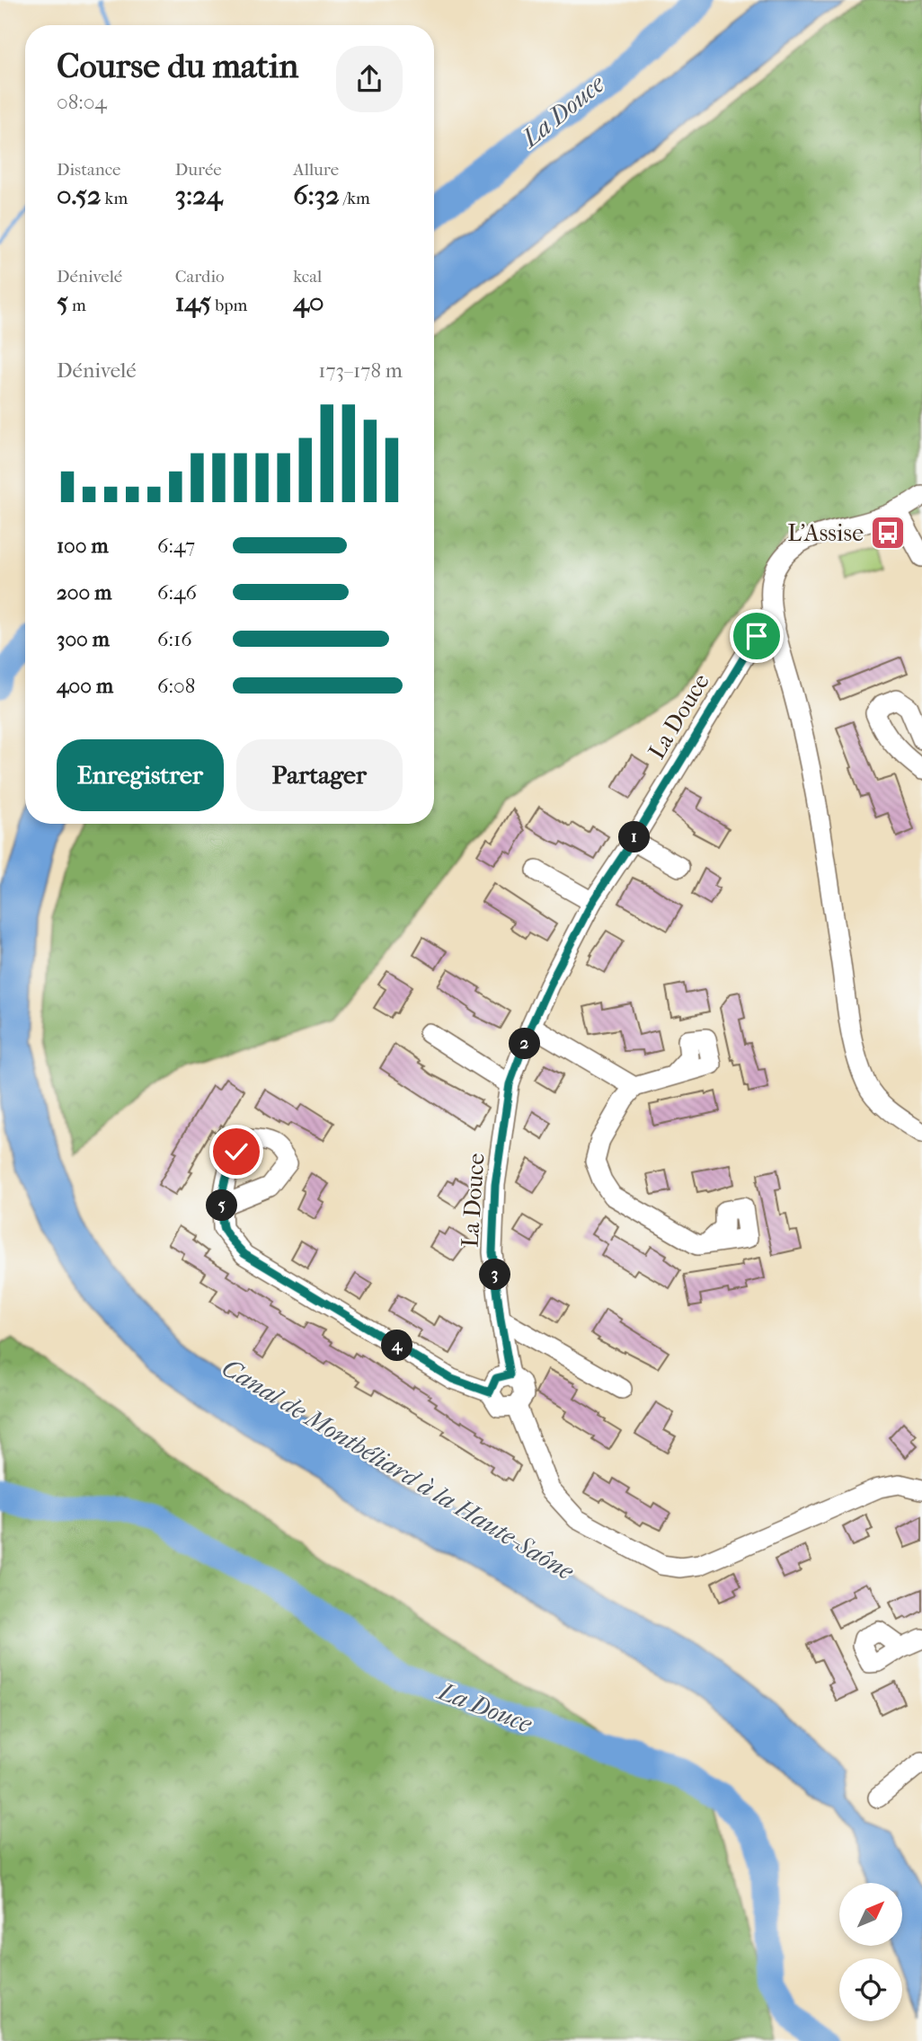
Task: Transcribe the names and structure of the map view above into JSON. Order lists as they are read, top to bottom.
{
  "streets": {
    "street": ["La Douce"]
  },
  "water": ["La Douce", "Canal de Montbéliard à la Haute-Saône"],
  "places": {
    "bus stop": ["L'Assise"]
  },
  "north": "top right",
  "page": {
    "heading": ["Course du matin", "08:04"],
    "stats": [
      ["Distance", "0.52 km"],
      ["Durée", "3:24"],
      ["Allure", "6:32 /km"],
      ["Dénivelé", "5 m"],
      ["Cardio", "145 bpm"],
      ["kcal", "40"]
    ],
    "chart": ["Dénivelé", "173–178 m"],
    "list": [
      {
        "name": "100 m",
        "note": "6:47"
      },
      {
        "name": "200 m",
        "note": "6:46"
      },
      {
        "name": "300 m",
        "note": "6:16"
      },
      {
        "name": "400 m",
        "note": "6:08"
      }
    ],
    "buttons": ["Enregistrer", "Partager"],
    "pins": [
      "1",
      "2",
      "5",
      "3",
      "4"
    ]
  }
}
